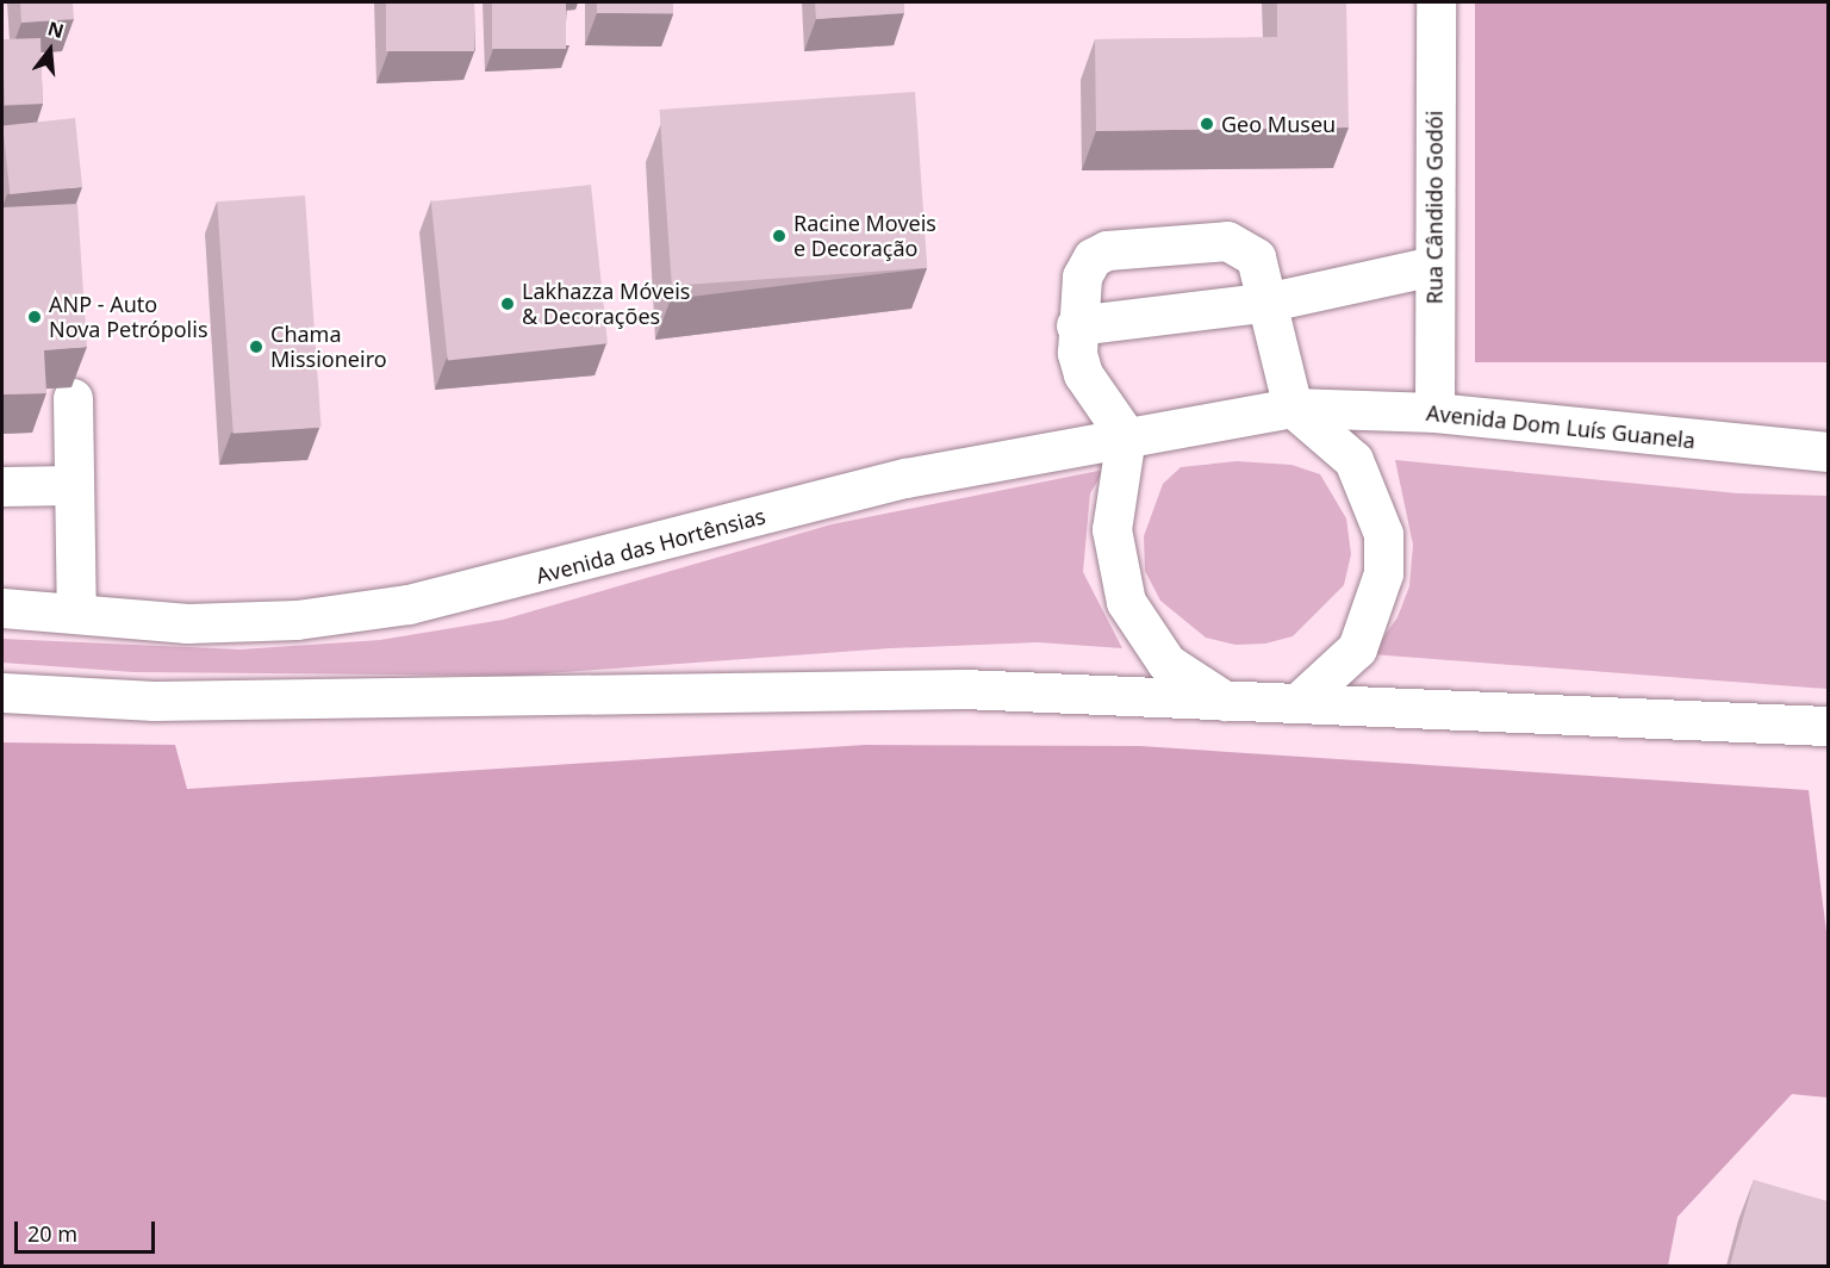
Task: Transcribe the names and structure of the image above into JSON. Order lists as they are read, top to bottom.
{
  "streets": {
    "main road": ["Rua Cândido Godói", "Avenida Dom Luís Guanela", "Avenida das Hortênsias"]
  },
  "crossings": [
    ["Rua Cândido Godói", "Avenida Dom Luís Guanela"],
    ["Avenida Dom Luís Guanela", "Avenida das Hortênsias"]
  ],
  "places": [
    "Geo Museu",
    "Racine Moveis e Decoração",
    "Lakhazza Móveis & Decorações",
    "ANP - Auto Nova Petrópolis",
    "Chama Missioneiro"
  ],
  "scale_bar": "20 m",
  "north": "top"
}
